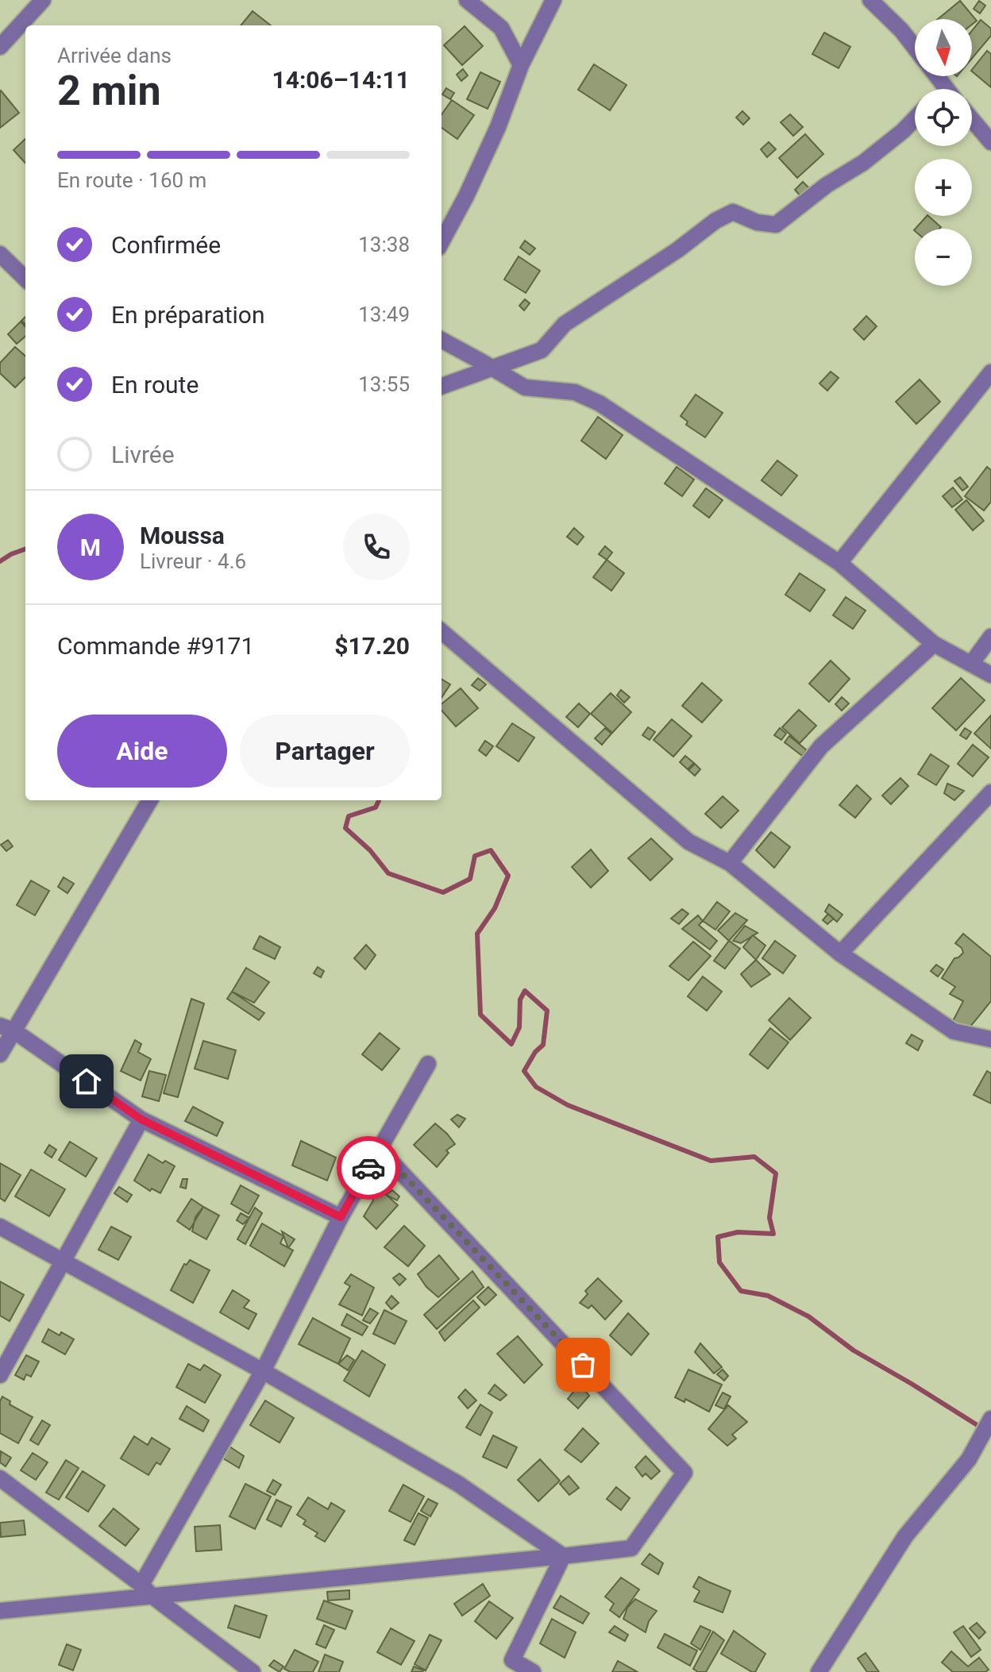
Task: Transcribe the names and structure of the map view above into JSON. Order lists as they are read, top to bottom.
{
  "north": "bottom",
  "page": {
    "map_buttons": ["+", "−"],
    "heading": ["2 min", "Arrivée dans", "14:06–14:11"],
    "panel": [
      "Moussa",
      "Livreur · 4.6",
      "Commande #9171",
      "$17.20"
    ],
    "bar": "En route · 160 m",
    "list": [
      ["Confirmée", "13:38"],
      ["En préparation", "13:49"],
      ["En route", "13:55"],
      "Livrée"
    ],
    "round": "M",
    "buttons": ["Aide", "Partager"]
  }
}
